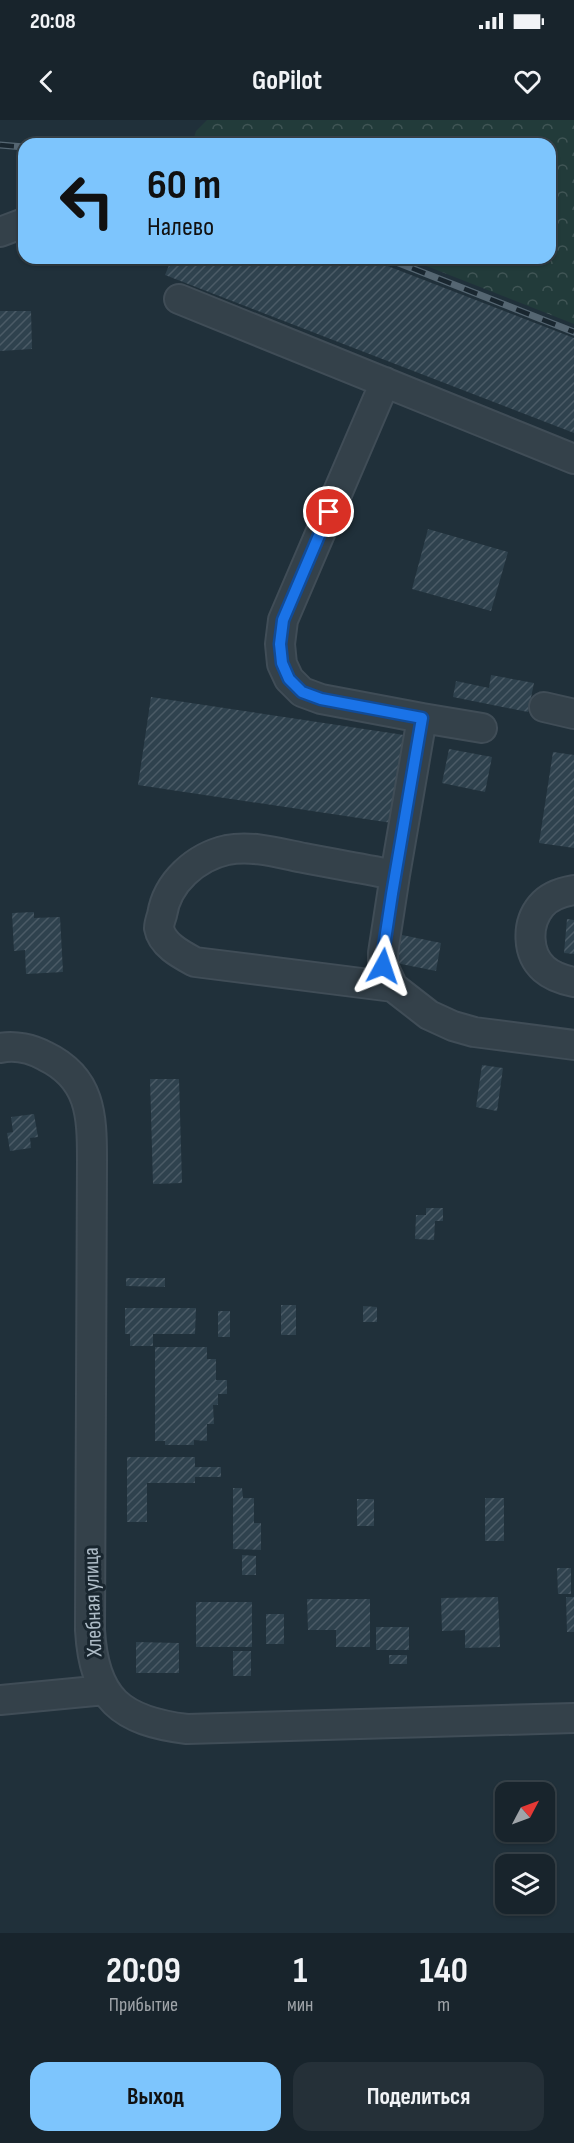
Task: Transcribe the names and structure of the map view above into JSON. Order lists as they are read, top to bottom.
{
  "streets": {
    "street": ["Хлебная улица"]
  },
  "north": "top right",
  "page": {
    "status": "20:08",
    "header": "GoPilot",
    "turn": ["60 m", "Налево"],
    "eta": [
      "20:09",
      "Прибытие",
      "1",
      "мин",
      "140",
      "m"
    ],
    "buttons": ["Выход", "Поделиться"]
  }
}
